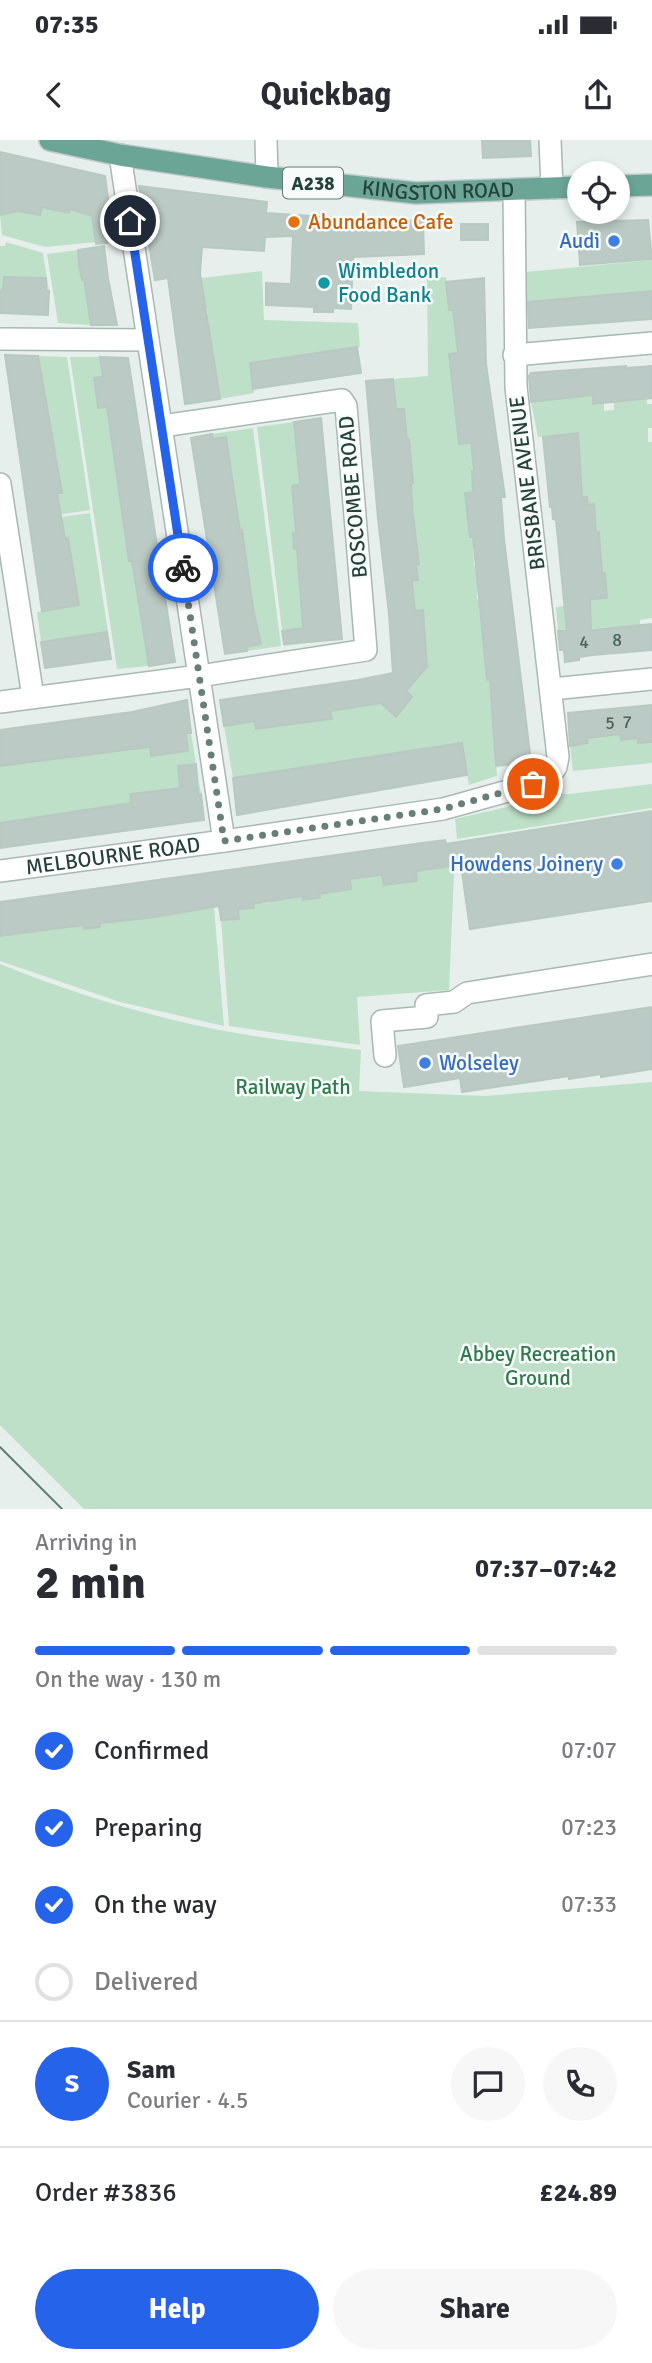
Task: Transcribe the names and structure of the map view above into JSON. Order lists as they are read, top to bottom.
{
  "streets": {
    "main road": ["A238", "KINGSTON ROAD"],
    "street": ["BRISBANE AVENUE", "BOSCOMBE ROAD", "MELBOURNE ROAD"]
  },
  "crossings": [
    ["KINGSTON ROAD", "BRISBANE AVENUE"],
    ["BRISBANE AVENUE", "MELBOURNE ROAD"]
  ],
  "parks": ["Railway Path", "Abbey Recreation Ground"],
  "places": [
    "Abundance Cafe",
    "Audi",
    "Wimbledon Food Bank",
    "Howdens Joinery",
    "Wolseley"
  ],
  "house_numbers": [
    "8",
    "4",
    "7",
    "5"
  ],
  "page": {
    "status": "07:35",
    "header": "Quickbag",
    "heading": ["2 min", "Arriving in", "07:37–07:42"],
    "panel": [
      "Sam",
      "Courier · 4.5",
      "Order #3836",
      "£24.89"
    ],
    "bar": "On the way · 130 m",
    "list": [
      ["Confirmed", "07:07"],
      ["Preparing", "07:23"],
      ["On the way", "07:33"],
      "Delivered"
    ],
    "round": "S",
    "buttons": ["Help", "Share"]
  }
}
